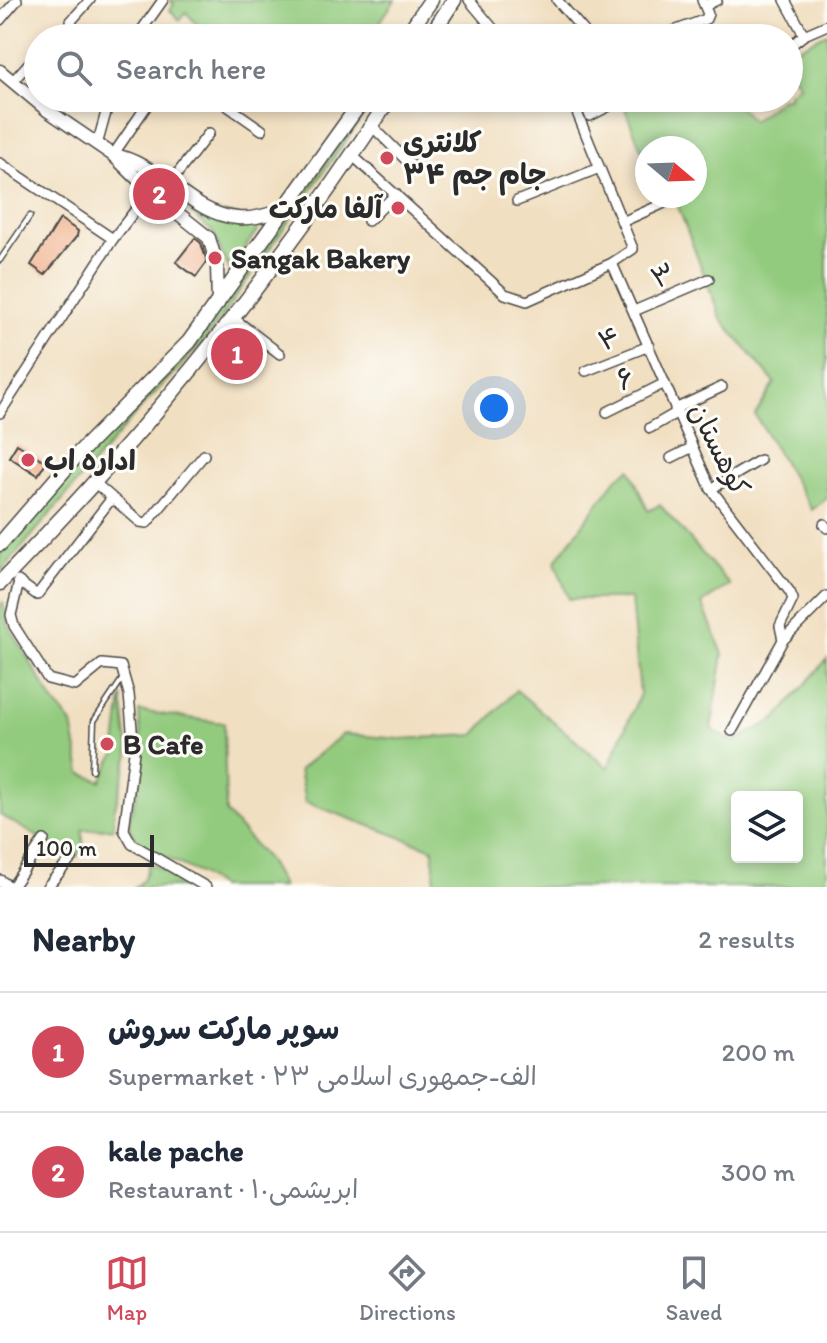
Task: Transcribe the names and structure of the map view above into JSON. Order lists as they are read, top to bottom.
{
  "streets": {
    "street": [
      "۳",
      "۴",
      "۶",
      "کوهستان"
    ]
  },
  "crossings": [
    ["۳", "کوهستان"],
    ["۴", "کوهستان"],
    ["۶", "کوهستان"]
  ],
  "places": [
    "کلانتری ۳۴ جام جم",
    "آلفا مارکت",
    "Sangak Bakery",
    "اداره اب",
    "B Cafe"
  ],
  "scale_bar": "100 m",
  "north": "right",
  "page": {
    "search": "Search here",
    "pins": ["2", "1"],
    "scale": "100 m",
    "heading": ["Nearby", "2 results"],
    "list": [
      {
        "mark": "1",
        "name": "سوپر مارکت سروش",
        "note": "Supermarket · ۲۳ الف-جمهوری اسلامی",
        "value": "200 m"
      },
      {
        "mark": "2",
        "name": "kale pache",
        "note": "Restaurant · ابریشمی۱۰",
        "value": "300 m"
      }
    ],
    "nav": ["Map", "Directions", "Saved"]
  }
}
